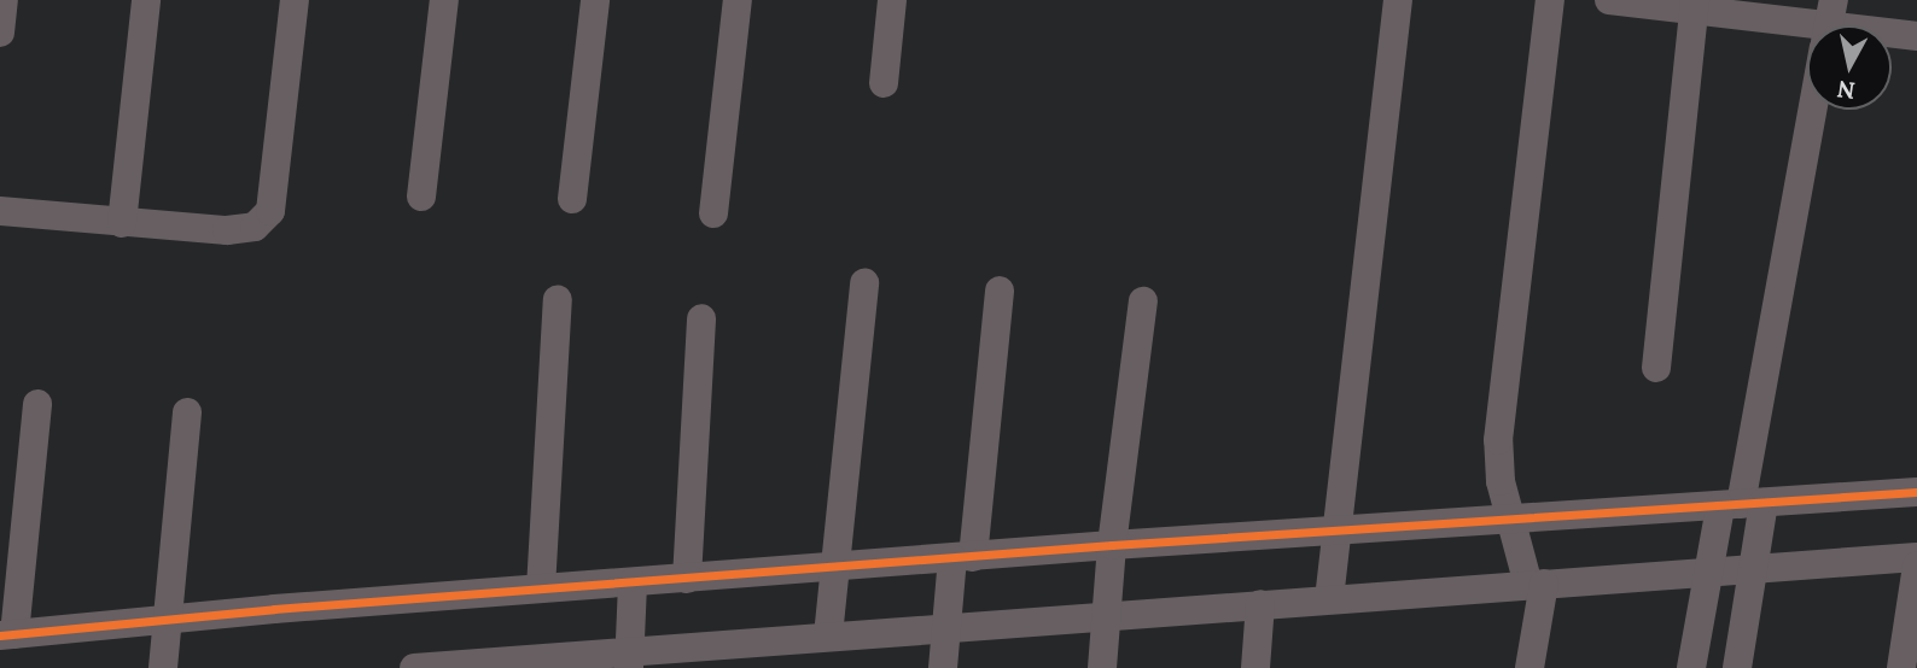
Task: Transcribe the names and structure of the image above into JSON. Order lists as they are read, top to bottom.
{
  "north": "bottom"
}
